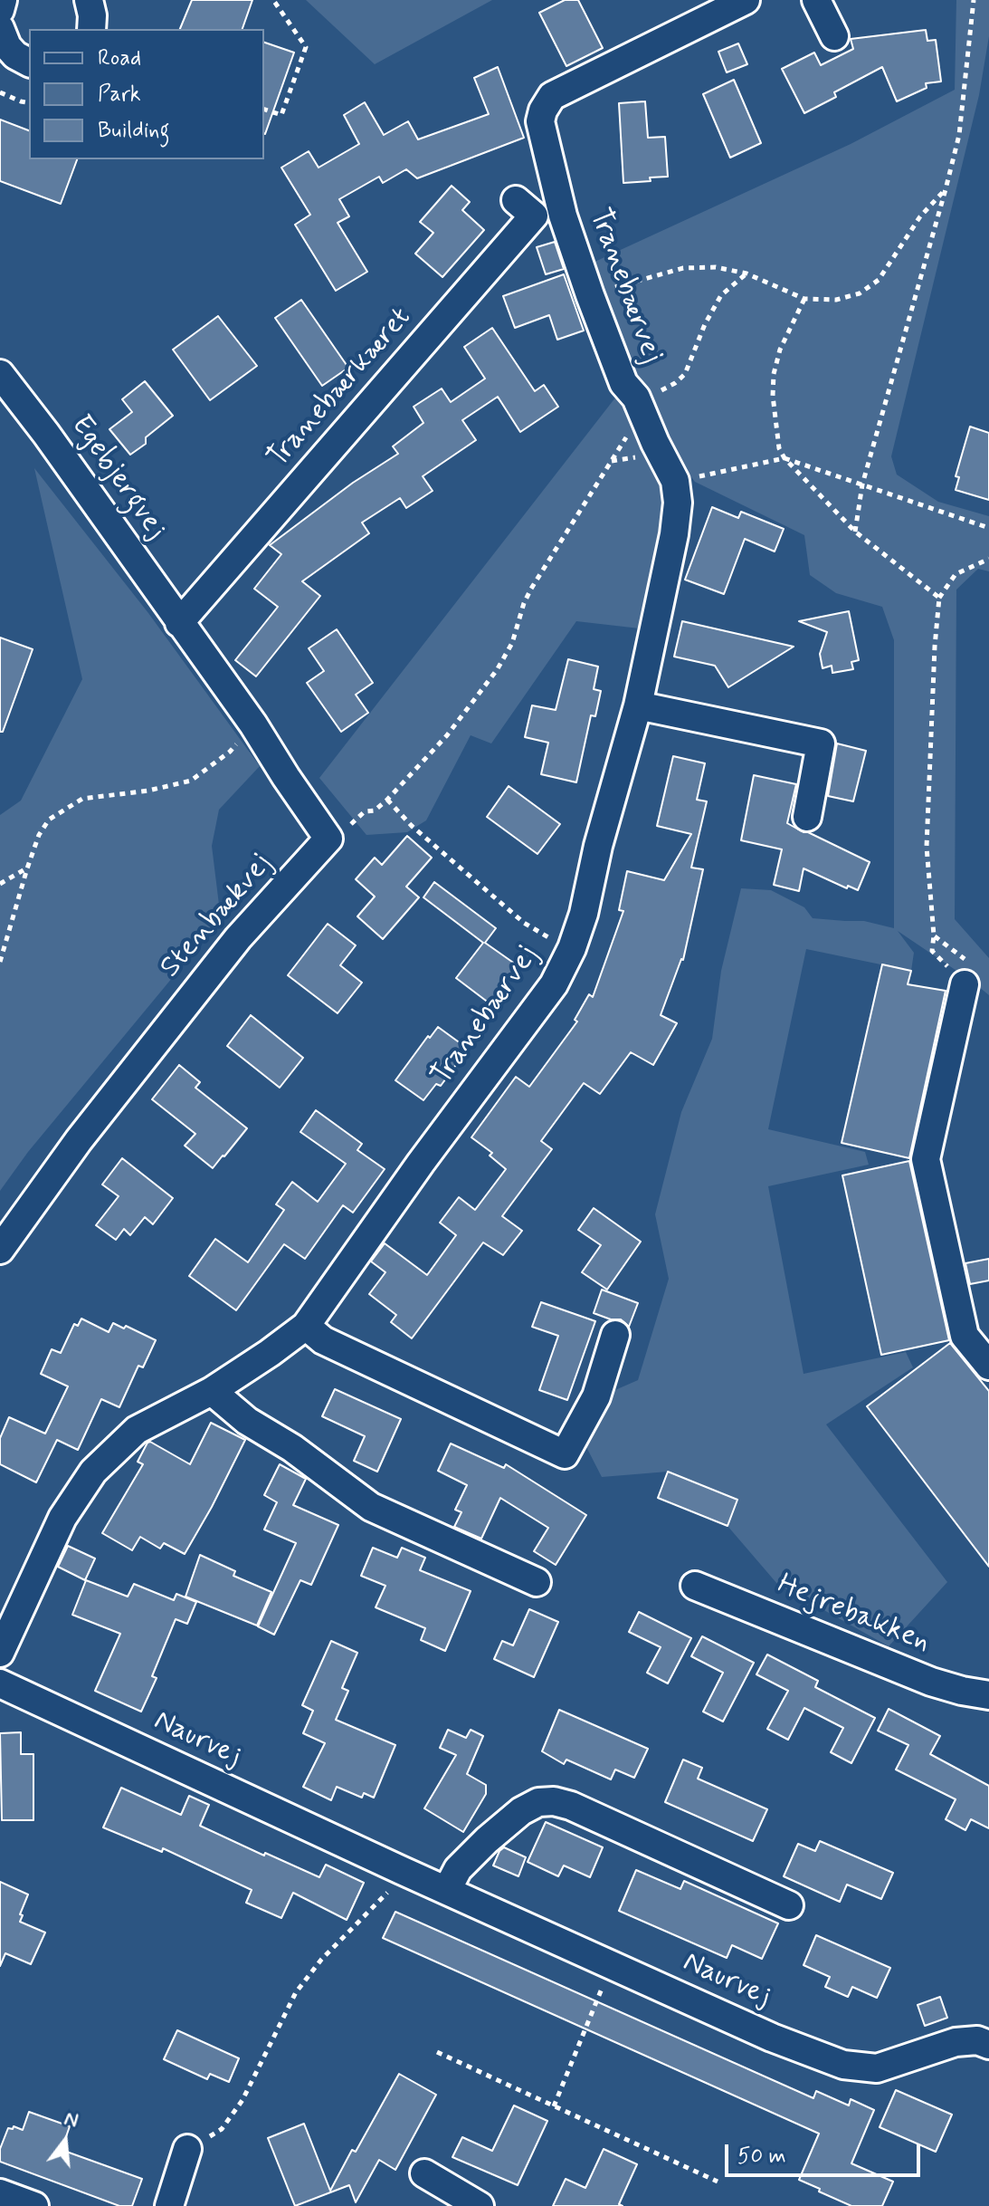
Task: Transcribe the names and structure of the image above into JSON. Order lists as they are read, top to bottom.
{
  "streets": {
    "street": [
      "Tranebærvej",
      "Tranebærkæret",
      "Egebjergvej",
      "Stenbækvej",
      "Hejrebakken",
      "Naurvej"
    ]
  },
  "crossings": [
    ["Tranebærkæret", "Egebjergvej"]
  ],
  "legend": ["Road", "Park", "Building"],
  "scale_bar": "50 m",
  "north": "top"
}
